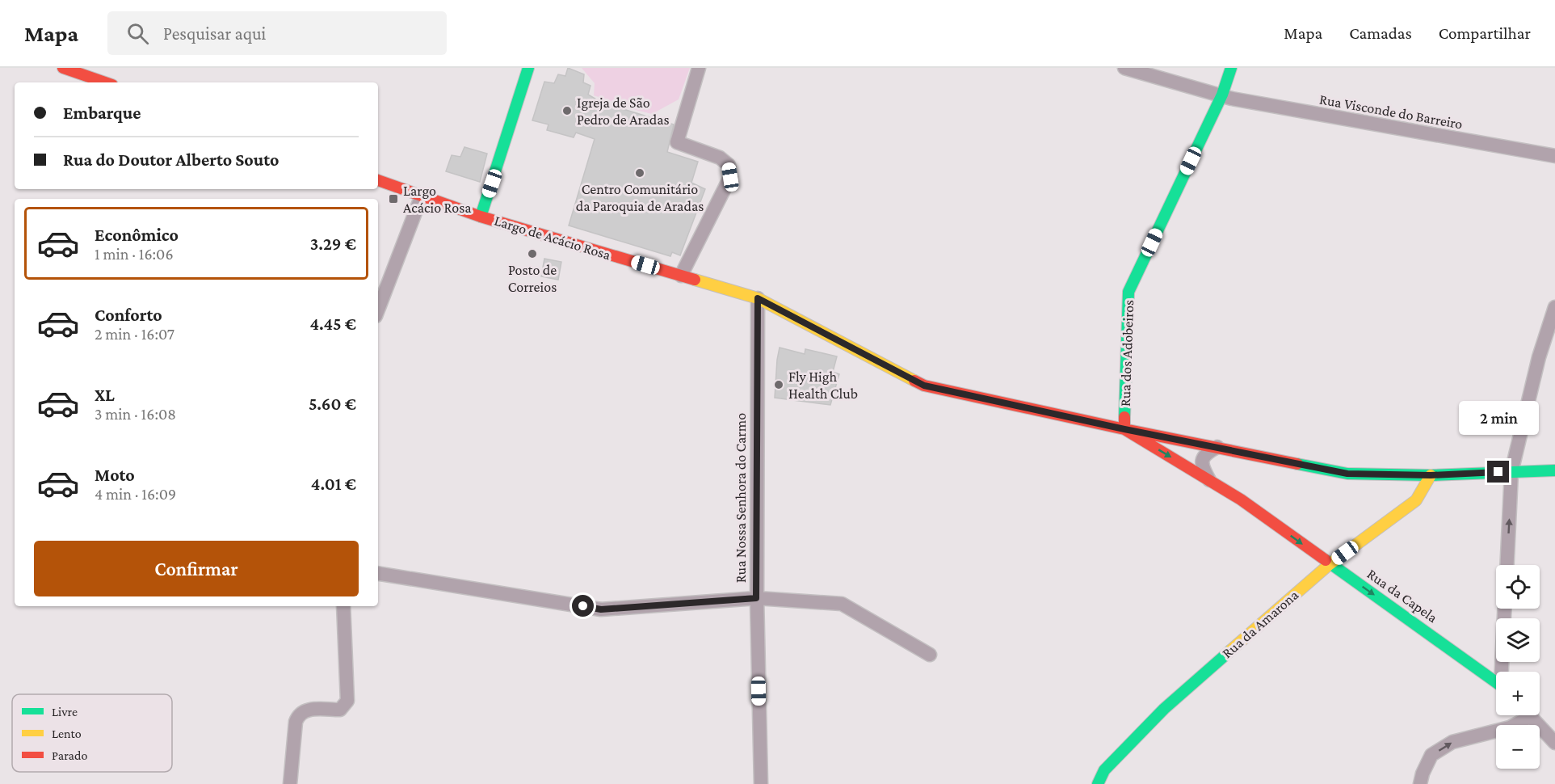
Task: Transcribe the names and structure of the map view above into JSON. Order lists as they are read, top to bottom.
{
  "streets": {
    "street": [
      "Rua Visconde do Barreiro",
      "Largo de Acácio Rosa",
      "Rua dos Adobeiros",
      "Rua Nossa Senhora do Carmo",
      "Rua da Capela",
      "Rua da Amarona"
    ]
  },
  "crossings": [
    ["Rua Visconde do Barreiro", "Rua dos Adobeiros"],
    ["Largo de Acácio Rosa", "Rua dos Adobeiros"],
    ["Largo de Acácio Rosa", "Rua Nossa Senhora do Carmo"],
    ["Largo de Acácio Rosa", "Rua da Capela"],
    ["Largo de Acácio Rosa", "Rua da Amarona"],
    ["Rua dos Adobeiros", "Rua da Capela"],
    ["Rua da Capela", "Rua da Amarona"]
  ],
  "one_way": ["Rua da Capela"],
  "places": {
    "other": [
      "Igreja de São Pedro de Aradas",
      "Centro Comunitário da Paroquia de Aradas",
      "Posto de Correios",
      "Fly High Health Club"
    ],
    "transit": ["Largo Acácio Rosa"]
  },
  "legend": ["Livre", "Lento", "Parado"],
  "page": {
    "header": "Mapa",
    "search": "Pesquisar aqui",
    "nav": ["Mapa", "Camadas", "Compartilhar"],
    "banner": ["Embarque", "Rua do Doutor Alberto Souto"],
    "list": [
      {
        "name": "Econômico",
        "note": "1 min · 16:06",
        "value": "3.29 €"
      },
      {
        "name": "Conforto",
        "note": "2 min · 16:07",
        "value": "4.45 €"
      },
      {
        "name": "XL",
        "note": "3 min · 16:08",
        "value": "5.60 €"
      },
      {
        "name": "Moto",
        "note": "4 min · 16:09",
        "value": "4.01 €"
      }
    ],
    "bubble": "2 min",
    "buttons": "Confirmar",
    "map_buttons": ["+", "−"]
  }
}
